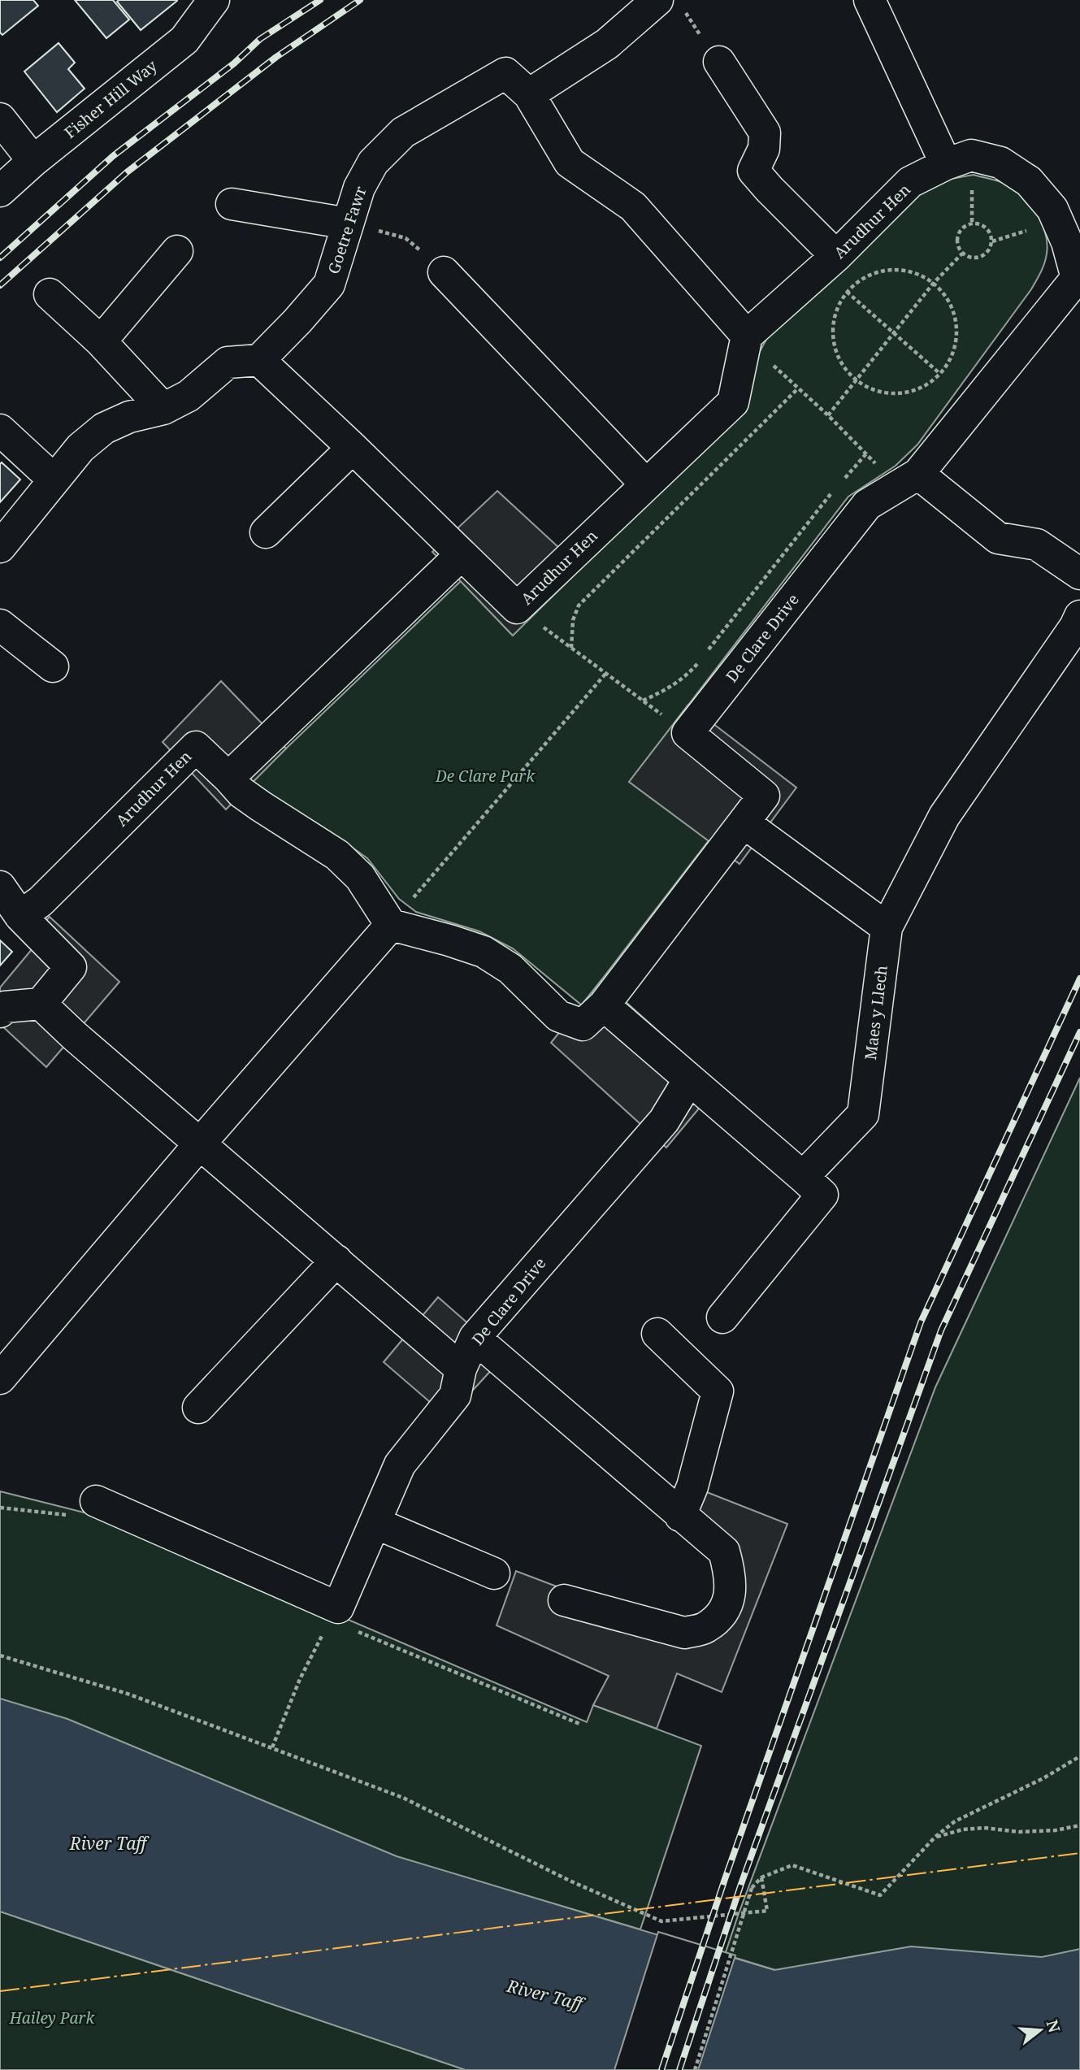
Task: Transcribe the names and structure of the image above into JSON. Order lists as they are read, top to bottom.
{
  "streets": {
    "street": [
      "Fisher Hill Way",
      "Arudhur Hen",
      "Goetre Fawr",
      "De Clare Drive",
      "Maes y Llech"
    ]
  },
  "crossings": [
    ["Arudhur Hen", "Goetre Fawr"],
    ["Arudhur Hen", "De Clare Drive"]
  ],
  "water": ["River Taff"],
  "parks": ["De Clare Park", "Hailey Park"],
  "north": "right"
}
